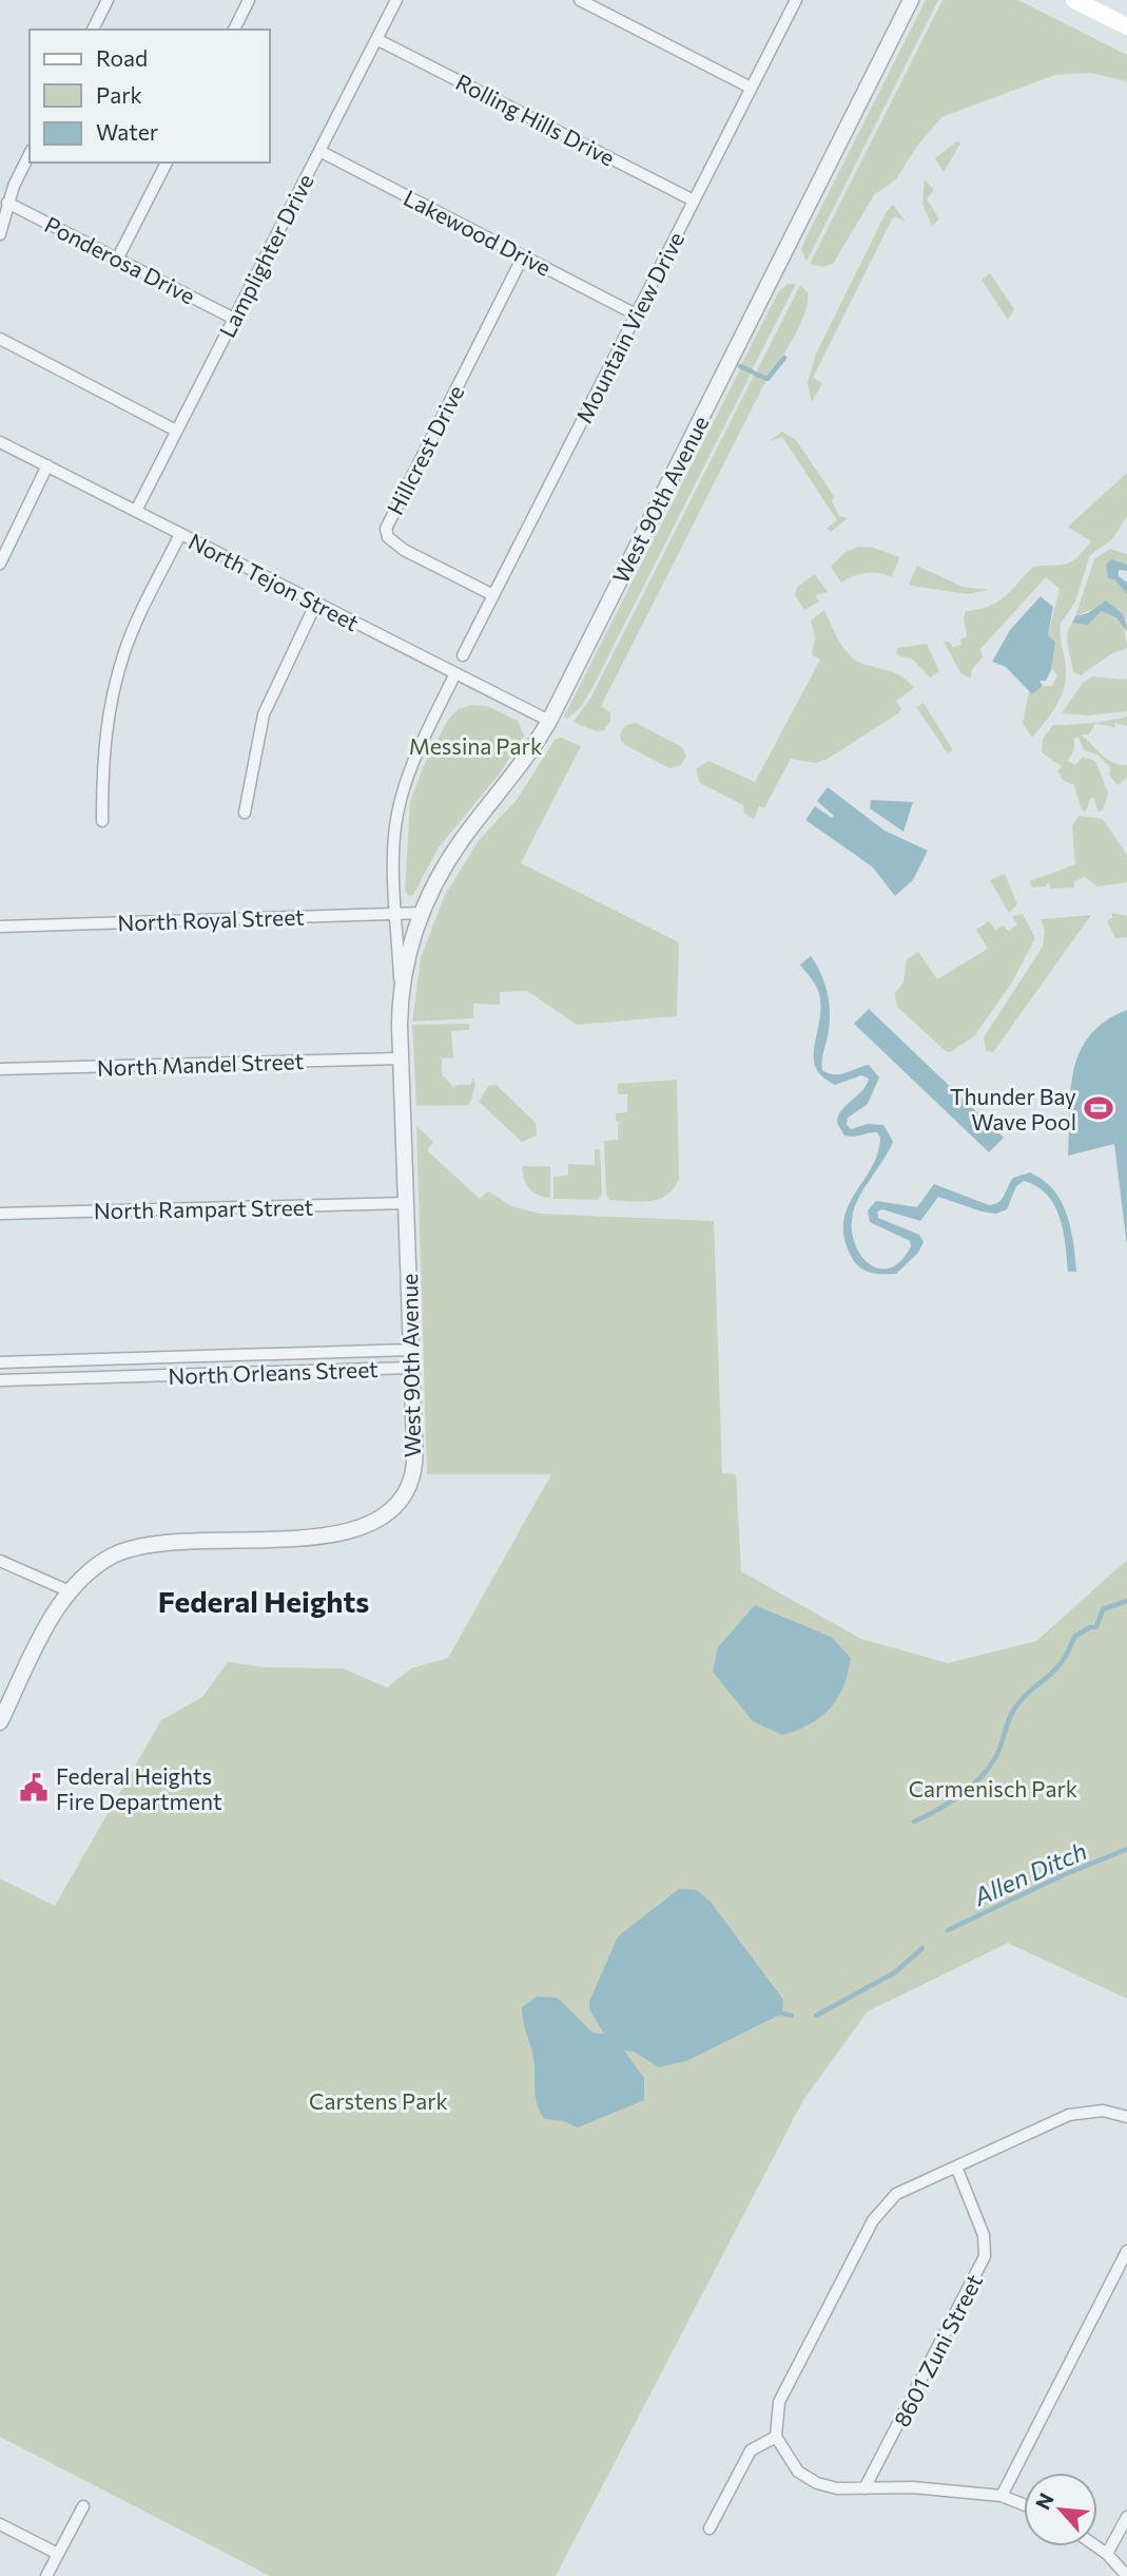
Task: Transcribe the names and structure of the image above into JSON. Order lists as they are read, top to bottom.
{
  "streets": {
    "street": [
      "Rolling Hills Drive",
      "Lakewood Drive",
      "Lamplighter Drive",
      "Ponderosa Drive",
      "Mountain View Drive",
      "Hillcrest Drive",
      "West 90th Avenue",
      "North Tejon Street",
      "North Royal Street",
      "North Mandel Street",
      "North Rampart Street",
      "North Orleans Street",
      "8601 Zuni Street"
    ]
  },
  "crossings": [
    ["Rolling Hills Drive", "Lamplighter Drive"],
    ["Rolling Hills Drive", "Mountain View Drive"],
    ["Lakewood Drive", "Lamplighter Drive"],
    ["Lakewood Drive", "Mountain View Drive"],
    ["Lakewood Drive", "Hillcrest Drive"],
    ["Lamplighter Drive", "Ponderosa Drive"],
    ["Lamplighter Drive", "North Tejon Street"],
    ["Mountain View Drive", "Hillcrest Drive"],
    ["West 90th Avenue", "North Tejon Street"],
    ["West 90th Avenue", "North Royal Street"],
    ["West 90th Avenue", "North Mandel Street"],
    ["West 90th Avenue", "North Rampart Street"],
    ["West 90th Avenue", "North Orleans Street"]
  ],
  "districts": ["Federal Heights"],
  "water": ["Allen Ditch"],
  "parks": ["Messina Park", "Carmenisch Park", "Carstens Park"],
  "places": {
    "sports": ["Thunder Bay Wave Pool"],
    "public building": ["Federal Heights Fire Department"]
  },
  "legend": ["Road", "Park", "Water"],
  "north": "top left"
}
